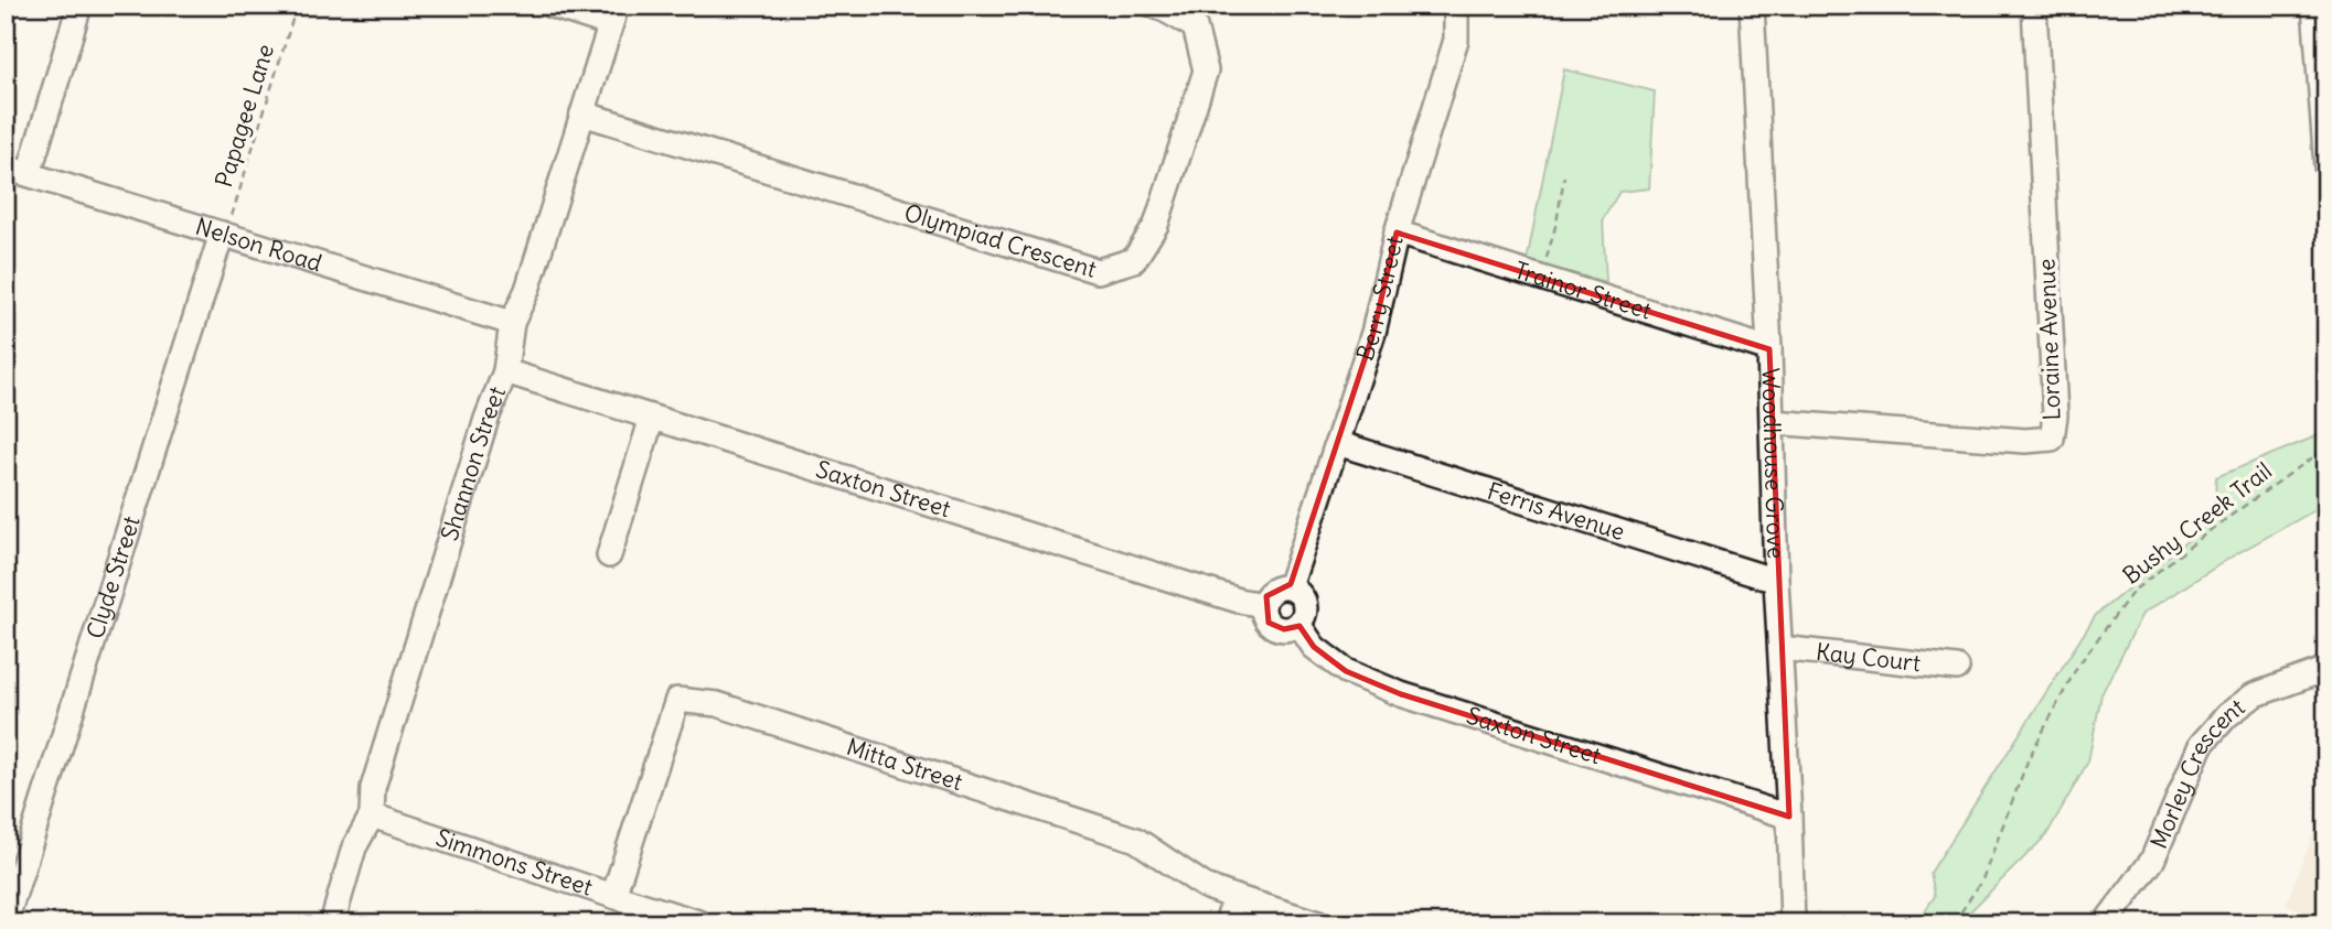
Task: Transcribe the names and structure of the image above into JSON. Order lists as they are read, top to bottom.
{
  "streets": {
    "street": [
      "Olympiad Crescent",
      "Nelson Road",
      "Trainor Street",
      "Berry Street",
      "Loraine Avenue",
      "Woodhouse Grove",
      "Shannon Street",
      "Saxton Street",
      "Ferris Avenue",
      "Clyde Street",
      "Kay Court",
      "Mitta Street",
      "Morley Crescent",
      "Simmons Street"
    ],
    "path": ["Papagee Lane", "Bushy Creek Trail"]
  },
  "crossings": [
    ["Papagee Lane", "Nelson Road"],
    ["Papagee Lane", "Clyde Street"],
    ["Olympiad Crescent", "Shannon Street"],
    ["Nelson Road", "Shannon Street"],
    ["Nelson Road", "Clyde Street"],
    ["Trainor Street", "Berry Street"],
    ["Trainor Street", "Woodhouse Grove"],
    ["Berry Street", "Saxton Street"],
    ["Berry Street", "Ferris Avenue"],
    ["Loraine Avenue", "Woodhouse Grove"],
    ["Woodhouse Grove", "Saxton Street"],
    ["Woodhouse Grove", "Ferris Avenue"],
    ["Woodhouse Grove", "Kay Court"],
    ["Shannon Street", "Saxton Street"],
    ["Shannon Street", "Simmons Street"],
    ["Mitta Street", "Simmons Street"]
  ]
}
